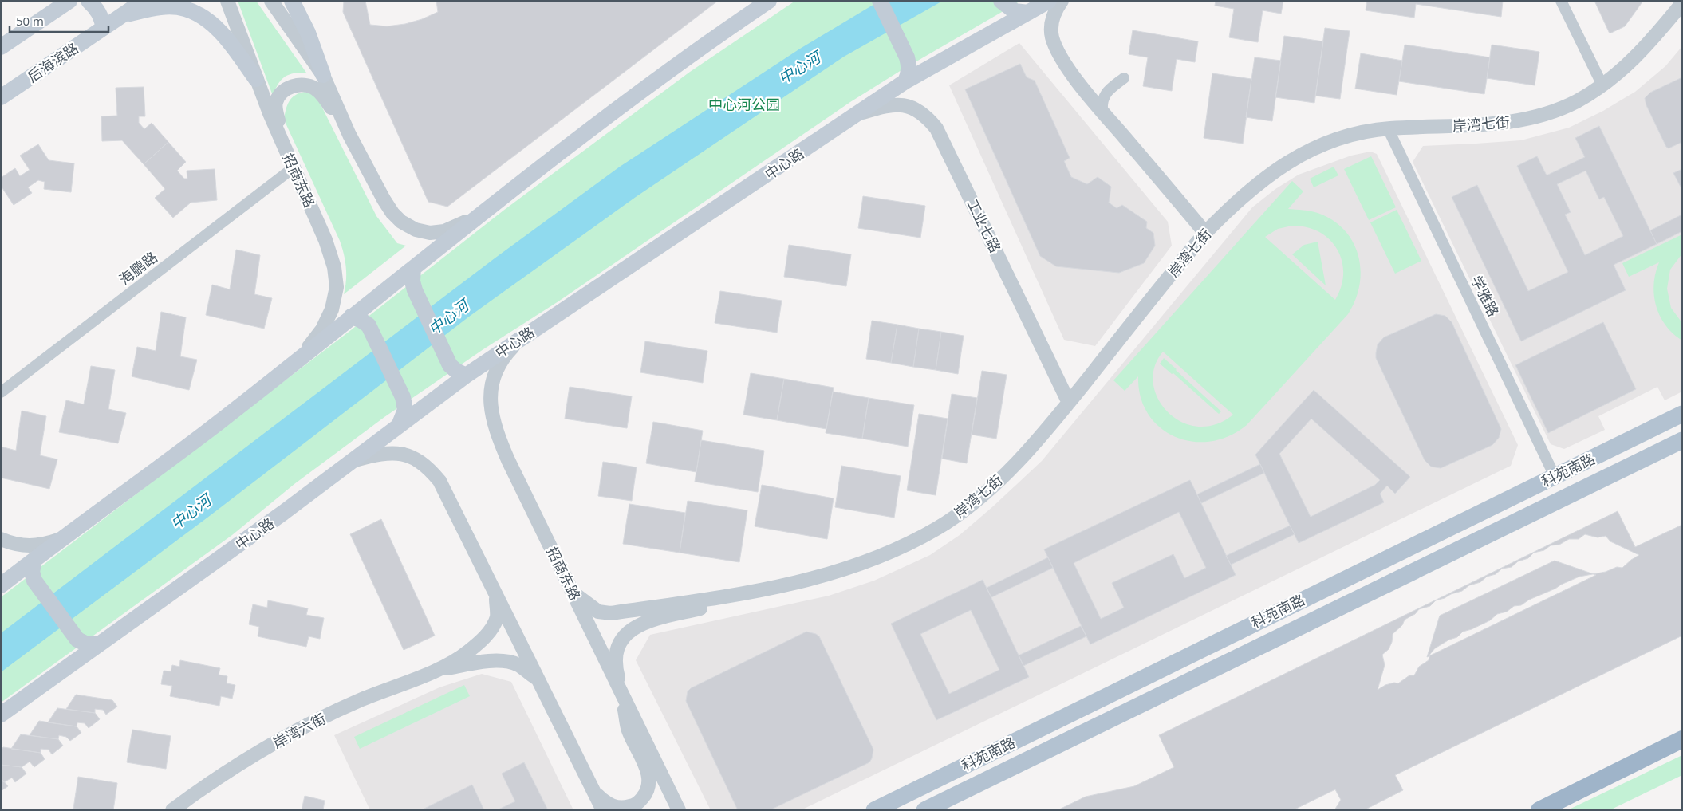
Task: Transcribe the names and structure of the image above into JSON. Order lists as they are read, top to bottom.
{
  "streets": {
    "main road": ["后海滨路", "中心路", "科苑南路"],
    "street": [
      "岸湾七街",
      "招商东路",
      "工业七路",
      "海鹏路",
      "学雅路",
      "岸湾六街"
    ]
  },
  "crossings": [
    ["岸湾七街", "工业七路"],
    ["岸湾七街", "学雅路"],
    ["中心路", "招商东路"],
    ["中心路", "工业七路"],
    ["招商东路", "海鹏路"],
    ["学雅路", "科苑南路"]
  ],
  "water": ["中心河"],
  "parks": ["中心河公园"],
  "scale_bar": "50 m"
}
